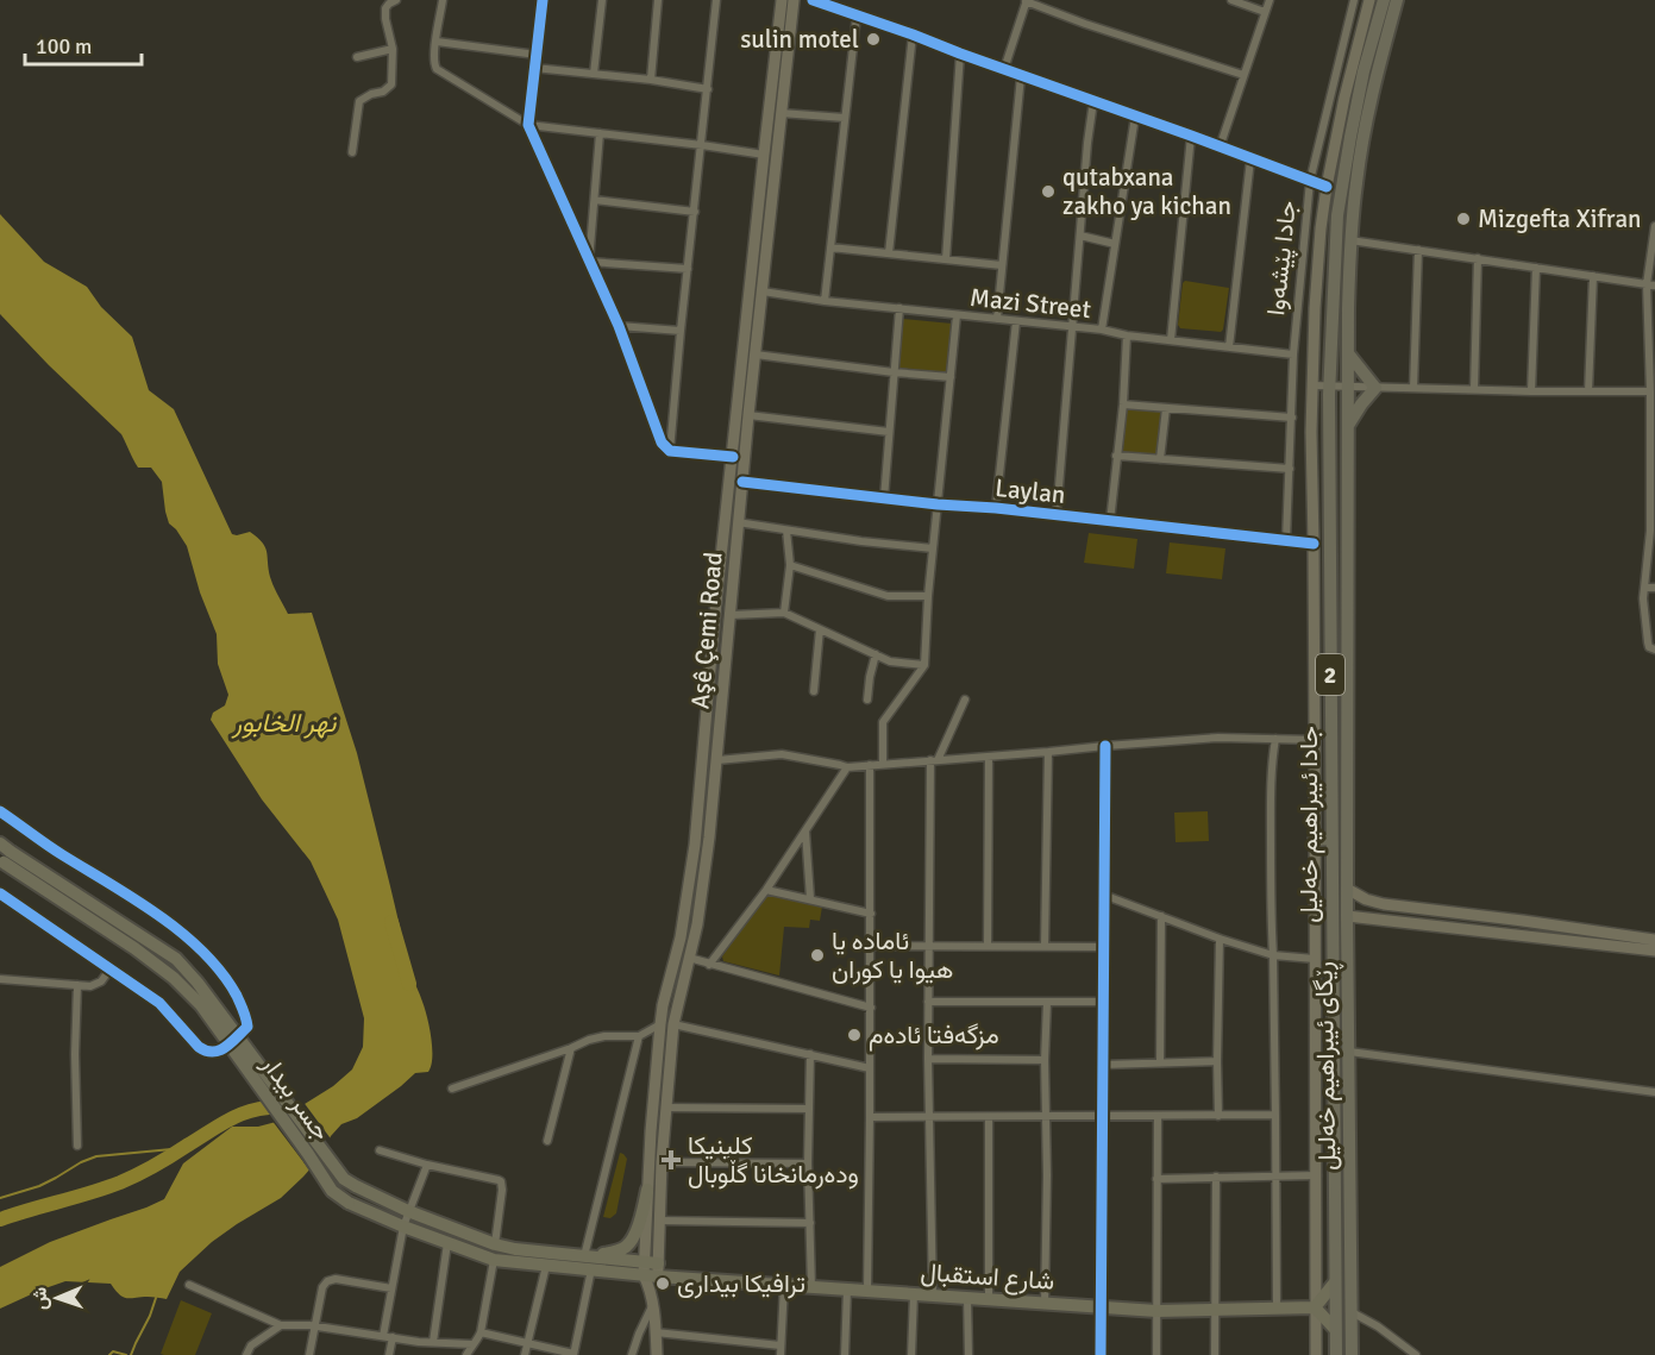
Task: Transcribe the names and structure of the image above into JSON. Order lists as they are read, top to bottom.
{
  "streets": {
    "highway": ["2", "جادا ئیبراهیم خەلیل", "ڕێگای ئیبراهیم خەلیل"],
    "main road": ["Aşê Çemi Road", "جسر بيدار", "شارع استقبال"],
    "street": ["جادا پێشەوا", "Mazi Street", "Laylan"]
  },
  "crossings": [
    ["جادا پێشەوا", "Mazi Street"],
    ["جادا پێشەوا", "Laylan"],
    ["Mazi Street", "Aşê Çemi Road"],
    ["Laylan", "Aşê Çemi Road"],
    ["Laylan", "جادا ئیبراهیم خەلیل"],
    ["Aşê Çemi Road", "جسر بيدار"],
    ["Aşê Çemi Road", "شارع استقبال"],
    ["2", "ڕێگای ئیبراهیم خەلیل"],
    ["جادا ئیبراهیم خەلیل", "شارع استقبال"],
    ["جسر بيدار", "شارع استقبال"]
  ],
  "water": ["نهر الخابور"],
  "places": {
    "other": [
      "sulin motel",
      "qutabxana zakho ya kichan",
      "Mizgefta Xifran",
      "ئاماده یا هیوا یا کوران",
      "مزگەفتا ئادەم",
      "ترافيكا بيدارى"
    ],
    "health": ["کلینیکا ودەرمانخانا گڵوبال"]
  },
  "scale_bar": "100 m",
  "north": "left"
}
